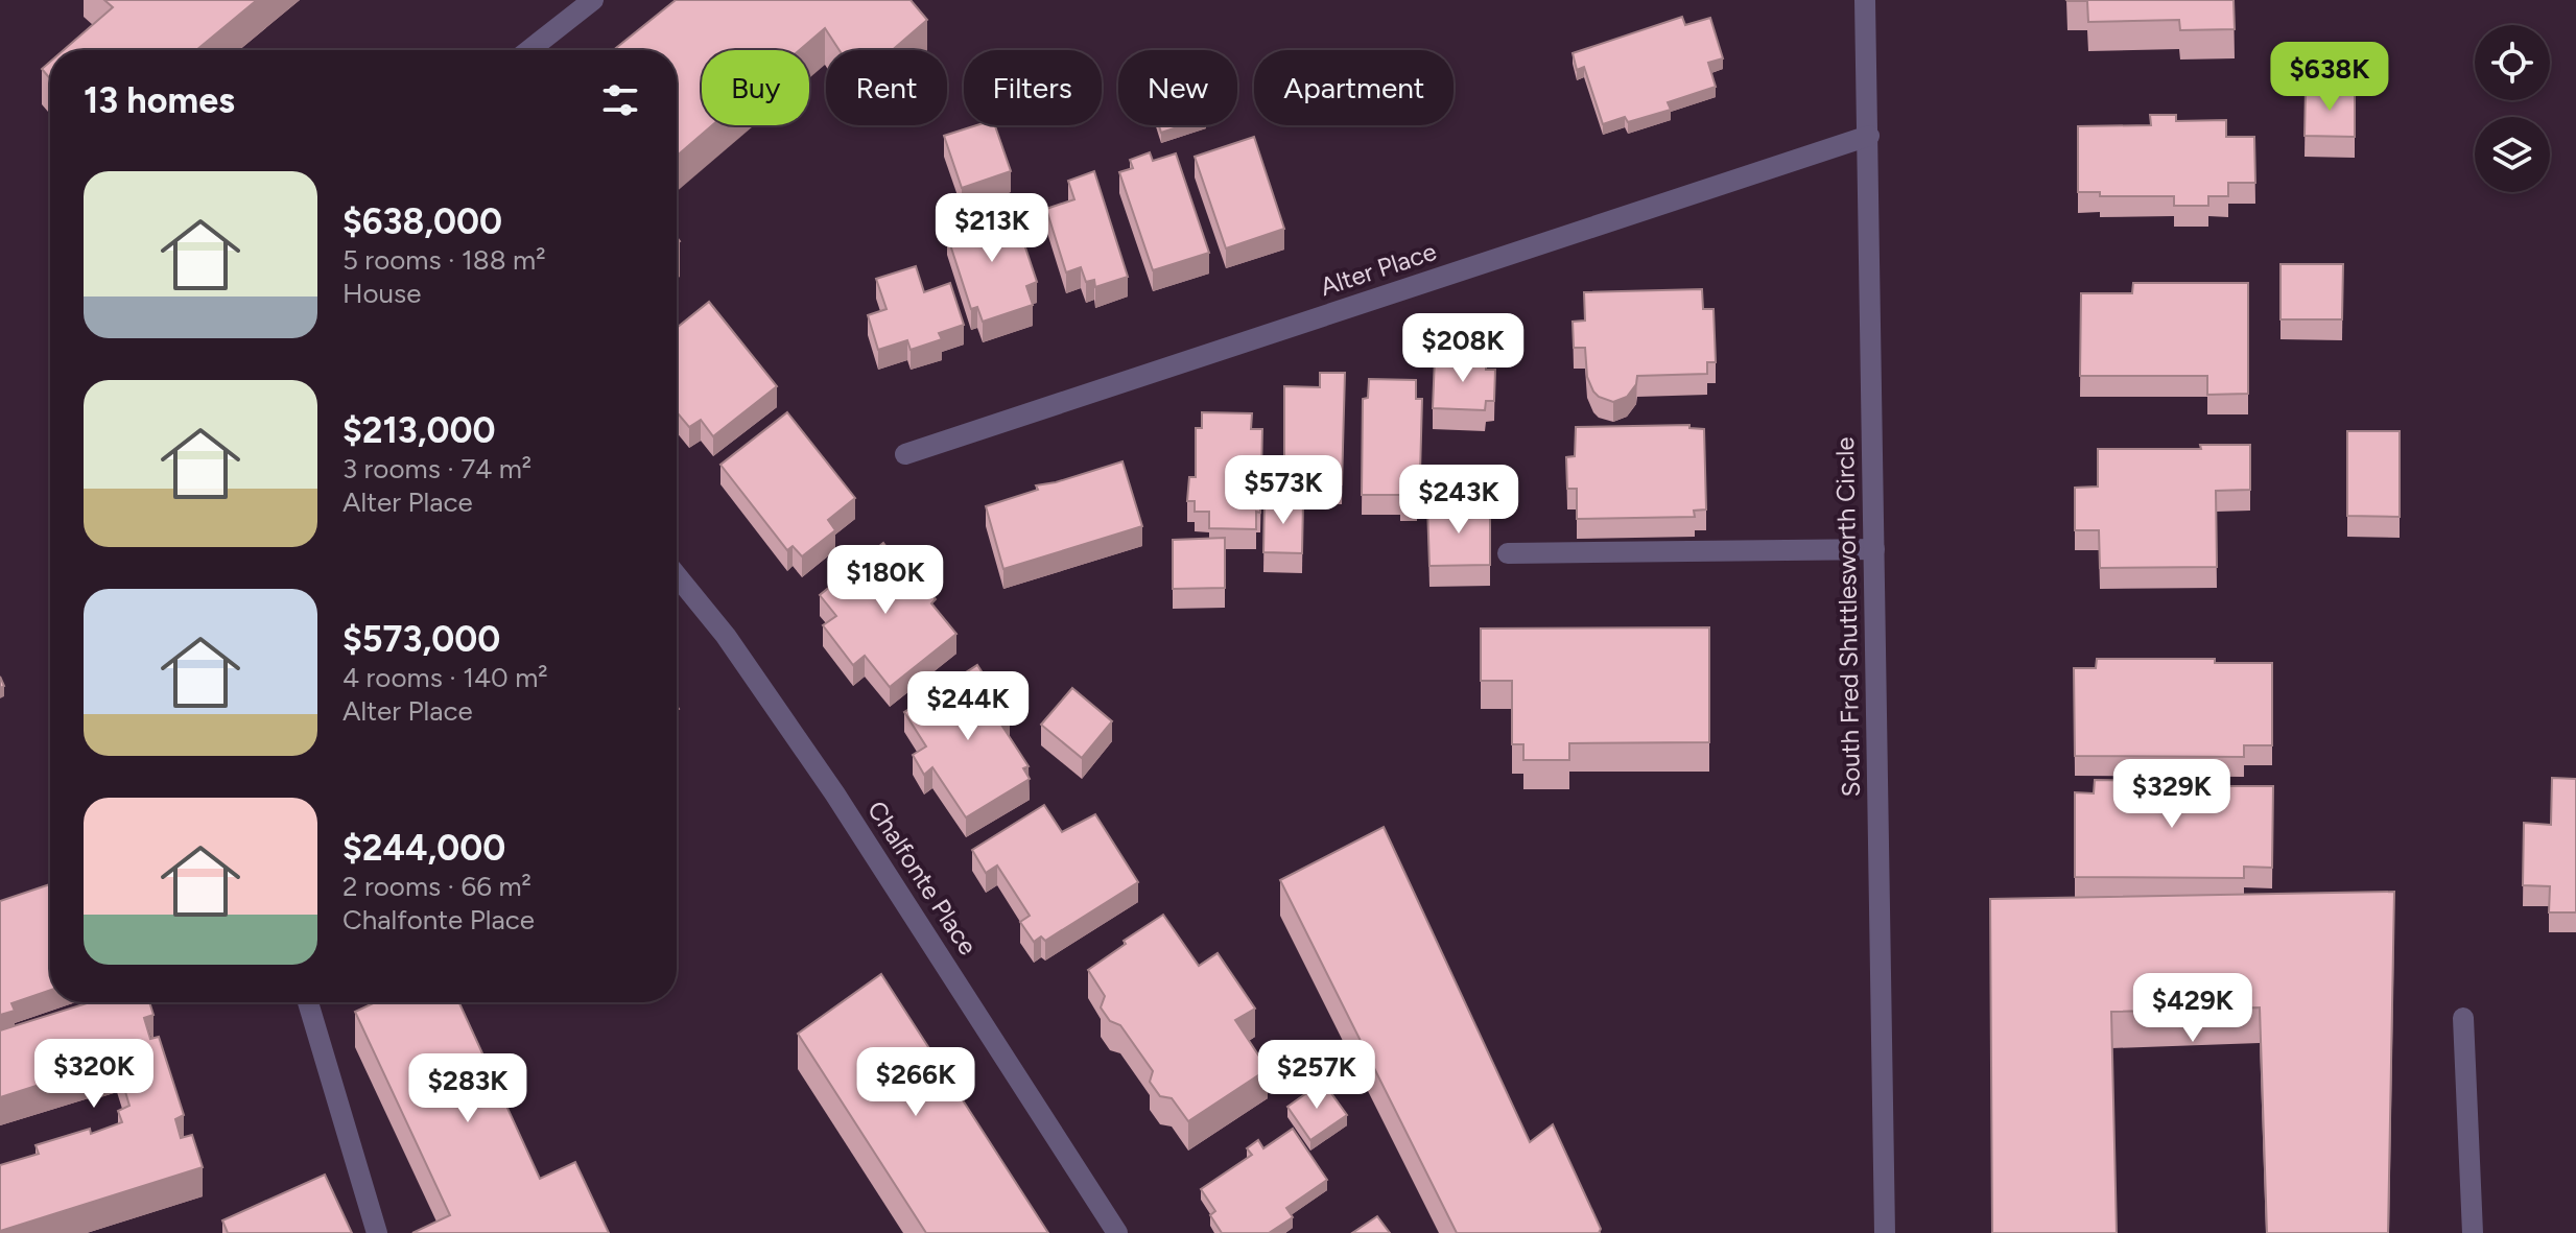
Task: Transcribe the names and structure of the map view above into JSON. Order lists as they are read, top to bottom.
{
  "streets": {
    "street": ["Alter Place", "South Fred Shuttlesworth Circle", "Chalfonte Place"]
  },
  "crossings": [
    ["Alter Place", "South Fred Shuttlesworth Circle"]
  ],
  "page": {
    "price": [
      "$638K",
      "$213K",
      "$208K",
      "$573K",
      "$243K",
      "$180K",
      "$244K",
      "$329K",
      "$429K",
      "$320K",
      "$257K",
      "$266K",
      "$283K"
    ],
    "chip": [
      "Buy",
      "Rent",
      "Filters",
      "New",
      "Apartment"
    ],
    "heading": "13 homes",
    "list": [
      {
        "name": "$638,000",
        "note": "5 rooms · 188 m² · House"
      },
      {
        "name": "$213,000",
        "note": "3 rooms · 74 m² · Alter Place"
      },
      {
        "name": "$573,000",
        "note": "4 rooms · 140 m² · Alter Place"
      },
      {
        "name": "$244,000",
        "note": "2 rooms · 66 m² · Chalfonte Place"
      }
    ]
  }
}
